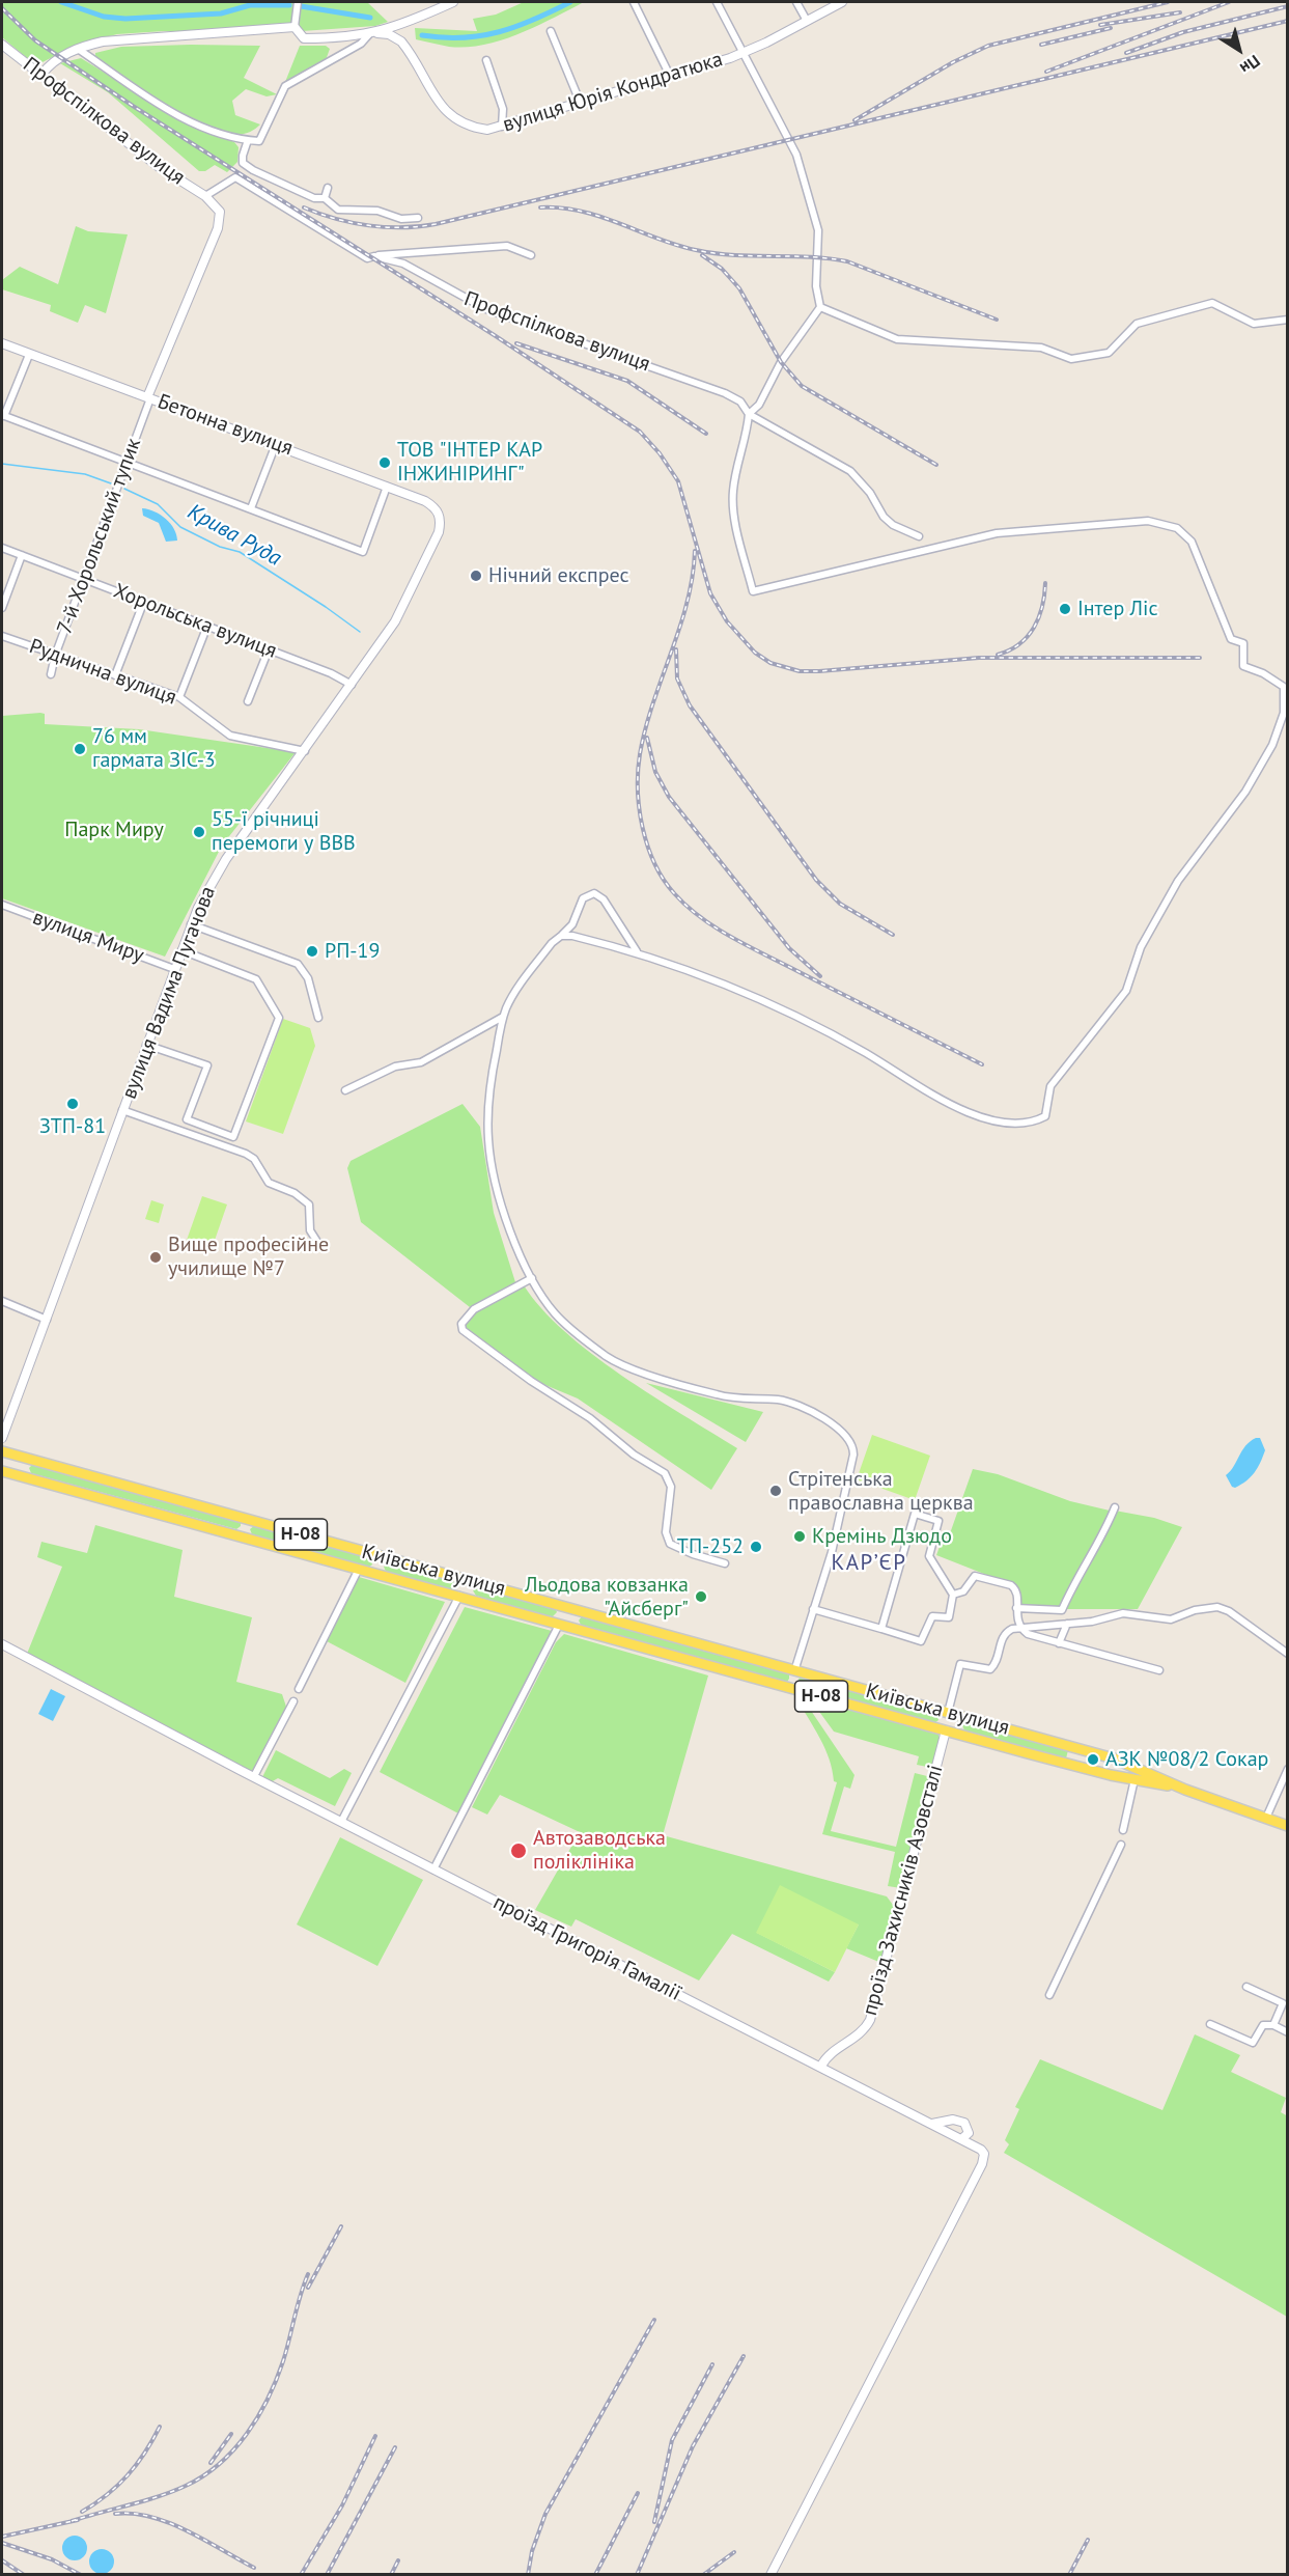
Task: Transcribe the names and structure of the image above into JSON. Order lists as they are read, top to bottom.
{
  "streets": {
    "main road": ["Н-08", "Київська вулиця"],
    "street": [
      "вулиця Юрія Кондратюка",
      "Профспілкова вулиця",
      "Бетонна вулиця",
      "7-й Хорольський тупик",
      "Хорольська вулиця",
      "Руднична вулиця",
      "вулиця Миру",
      "вулиця Вадима Пугачова",
      "проїзд Захисників Азовсталі",
      "проїзд Григорія Гамалії"
    ]
  },
  "crossings": [
    ["Профспілкова вулиця", "7-й Хорольський тупик"],
    ["Бетонна вулиця", "7-й Хорольський тупик"],
    ["Бетонна вулиця", "вулиця Вадима Пугачова"],
    ["7-й Хорольський тупик", "Хорольська вулиця"],
    ["7-й Хорольський тупик", "Руднична вулиця"],
    ["Хорольська вулиця", "вулиця Вадима Пугачова"],
    ["Руднична вулиця", "вулиця Вадима Пугачова"],
    ["вулиця Миру", "вулиця Вадима Пугачова"],
    ["Київська вулиця", "проїзд Захисників Азовсталі"],
    ["проїзд Захисників Азовсталі", "проїзд Григорія Гамалії"]
  ],
  "districts": ["КАР’ЄР"],
  "water": ["Крива Руда"],
  "parks": ["Парк Миру"],
  "places": [
    "ТОВ \"ІНТЕР КАР ІНЖИНІРИНГ\"",
    "Нічний експрес",
    "Інтер Ліс",
    "76 мм гармата ЗІС-3",
    "55-ї річниці перемоги у ВВВ",
    "РП-19",
    "ЗТП-81",
    "Вище професійне училище №7",
    "Стрітенська православна церква",
    "Кремінь Дзюдо",
    "ТП-252",
    "Льодова ковзанка \"Айсберг\"",
    "АЗК №08/2 Сокар",
    "Автозаводська поліклініка"
  ],
  "north": "bottom right"
}
